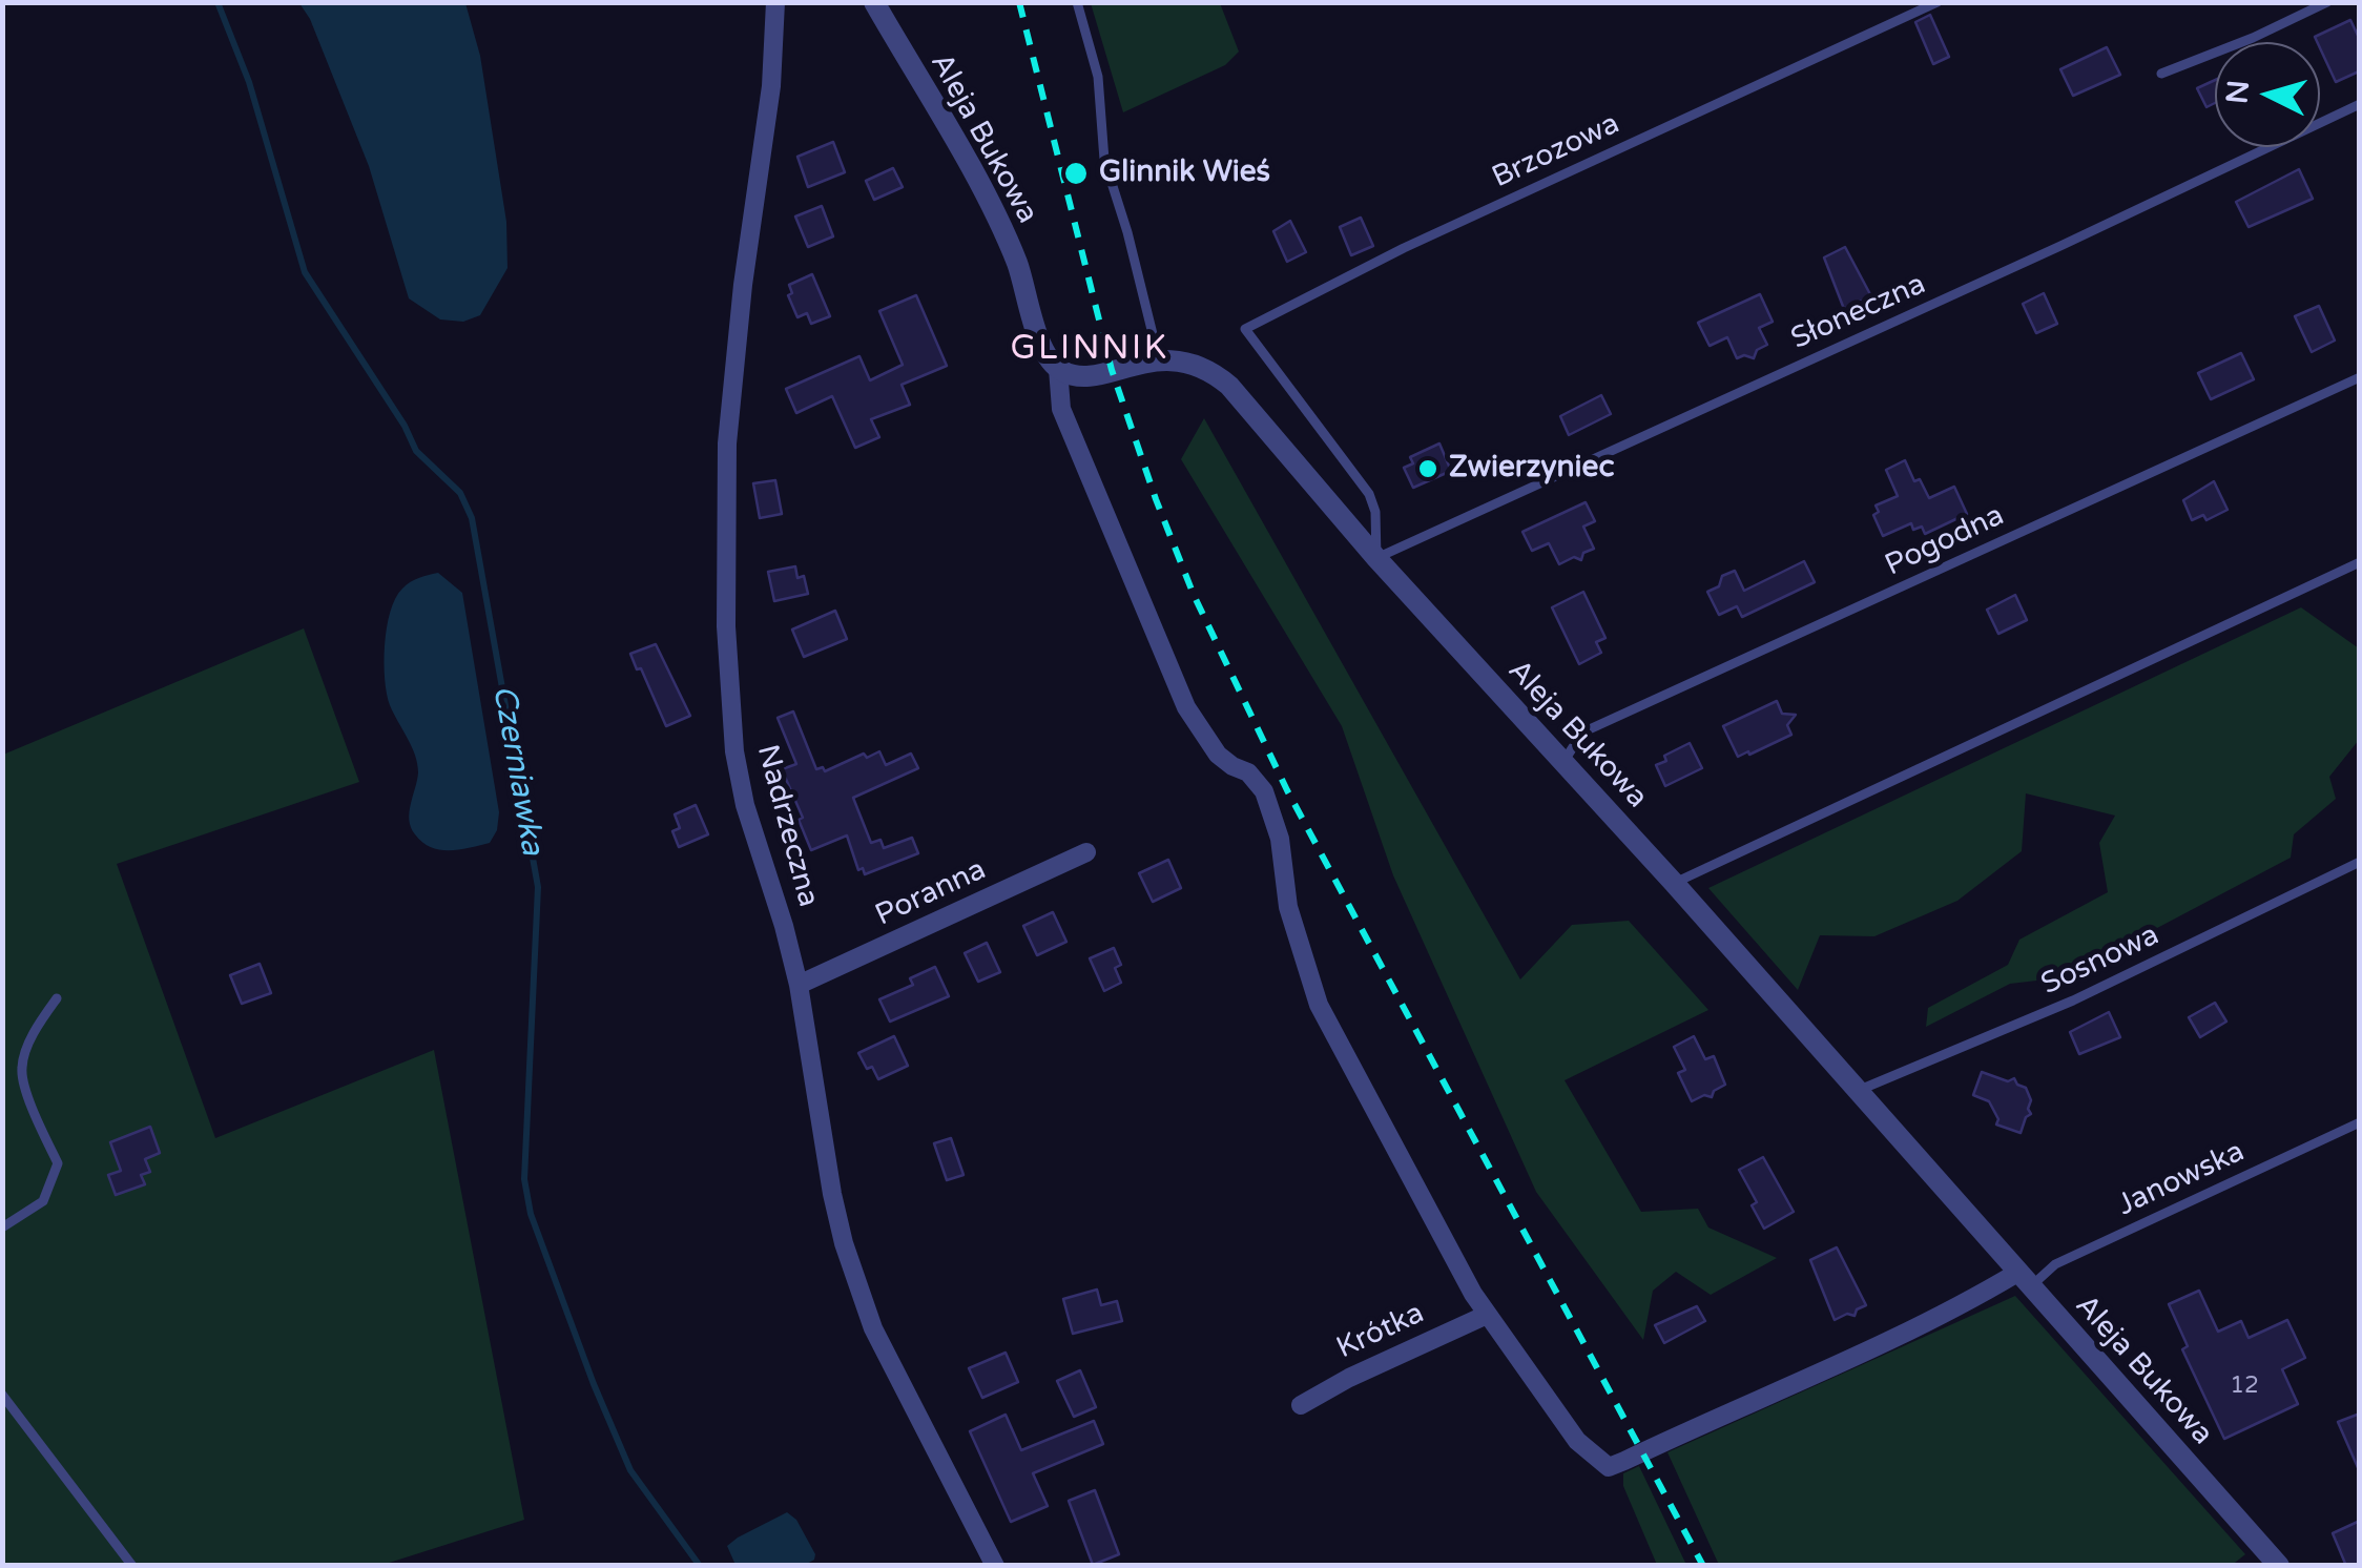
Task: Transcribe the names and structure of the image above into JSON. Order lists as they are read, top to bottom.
{
  "streets": {
    "street": [
      "Aleja Bukowa",
      "Nadrzeczna",
      "Poranna",
      "Krótka"
    ],
    "lane": [
      "Brzozowa",
      "Słoneczna",
      "Pogodna",
      "Sosnowa",
      "Janowska"
    ]
  },
  "crossings": [
    ["Aleja Bukowa", "Brzozowa"],
    ["Aleja Bukowa", "Słoneczna"],
    ["Aleja Bukowa", "Pogodna"],
    ["Aleja Bukowa", "Sosnowa"],
    ["Aleja Bukowa", "Janowska"],
    ["Brzozowa", "Słoneczna"],
    ["Nadrzeczna", "Poranna"]
  ],
  "districts": ["GLINNIK"],
  "water": ["Czerniawka"],
  "places": ["Glinnik Wieś", "Zwierzyniec"],
  "house_numbers": ["12"],
  "north": "left"
}
